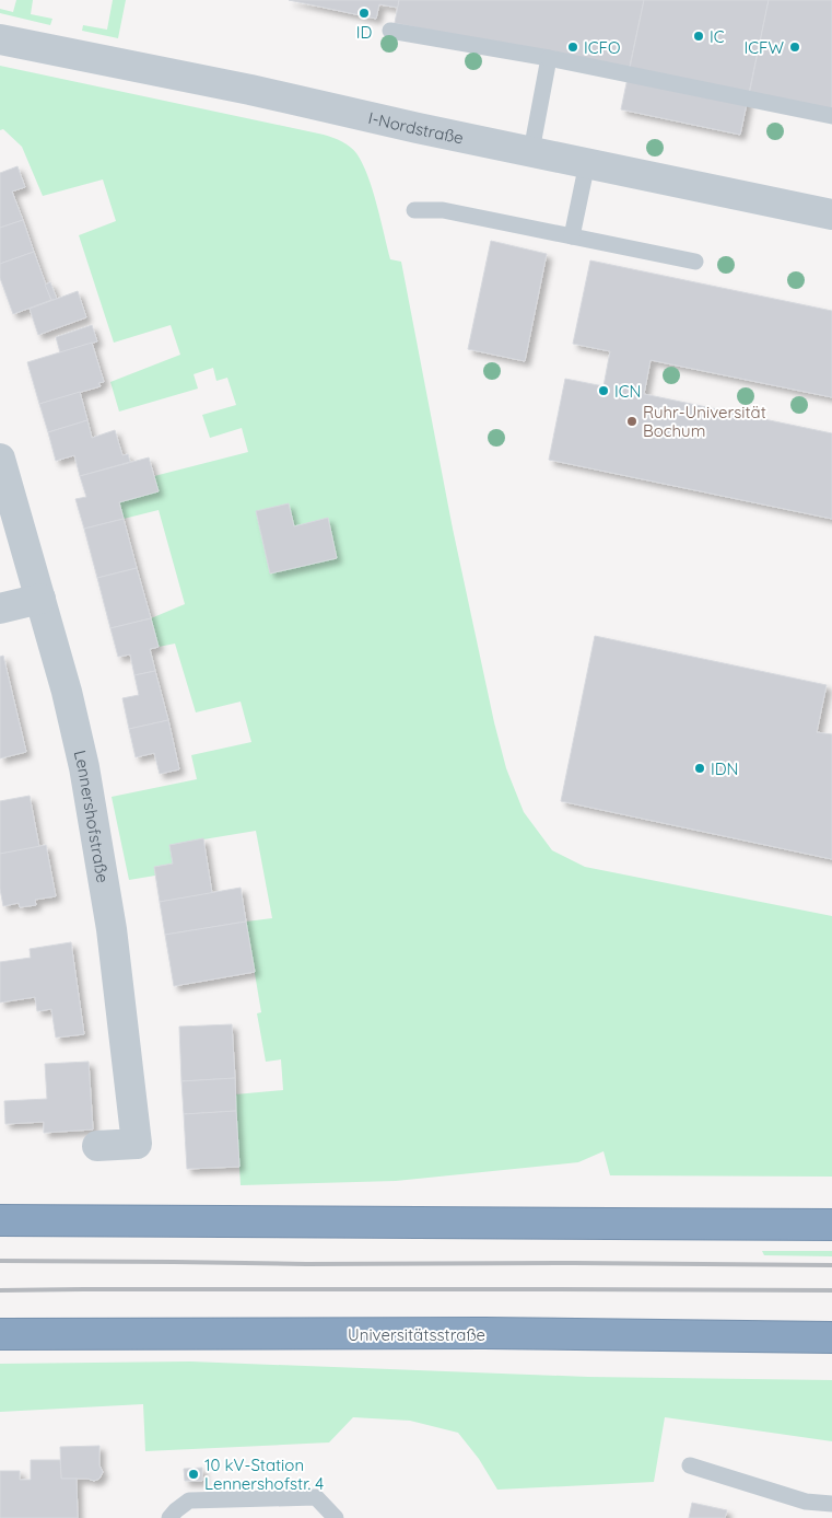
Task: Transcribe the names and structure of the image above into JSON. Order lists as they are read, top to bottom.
{
  "streets": {
    "highway": ["Universitätsstraße"],
    "street": ["I-Nordstraße", "Lennershofstraße"]
  },
  "places": [
    "ID",
    "IC",
    "ICFO",
    "ICFW",
    "ICN",
    "Ruhr-Universität Bochum",
    "IDN",
    "10 kV-Station Lennershofstr. 4"
  ]
}
